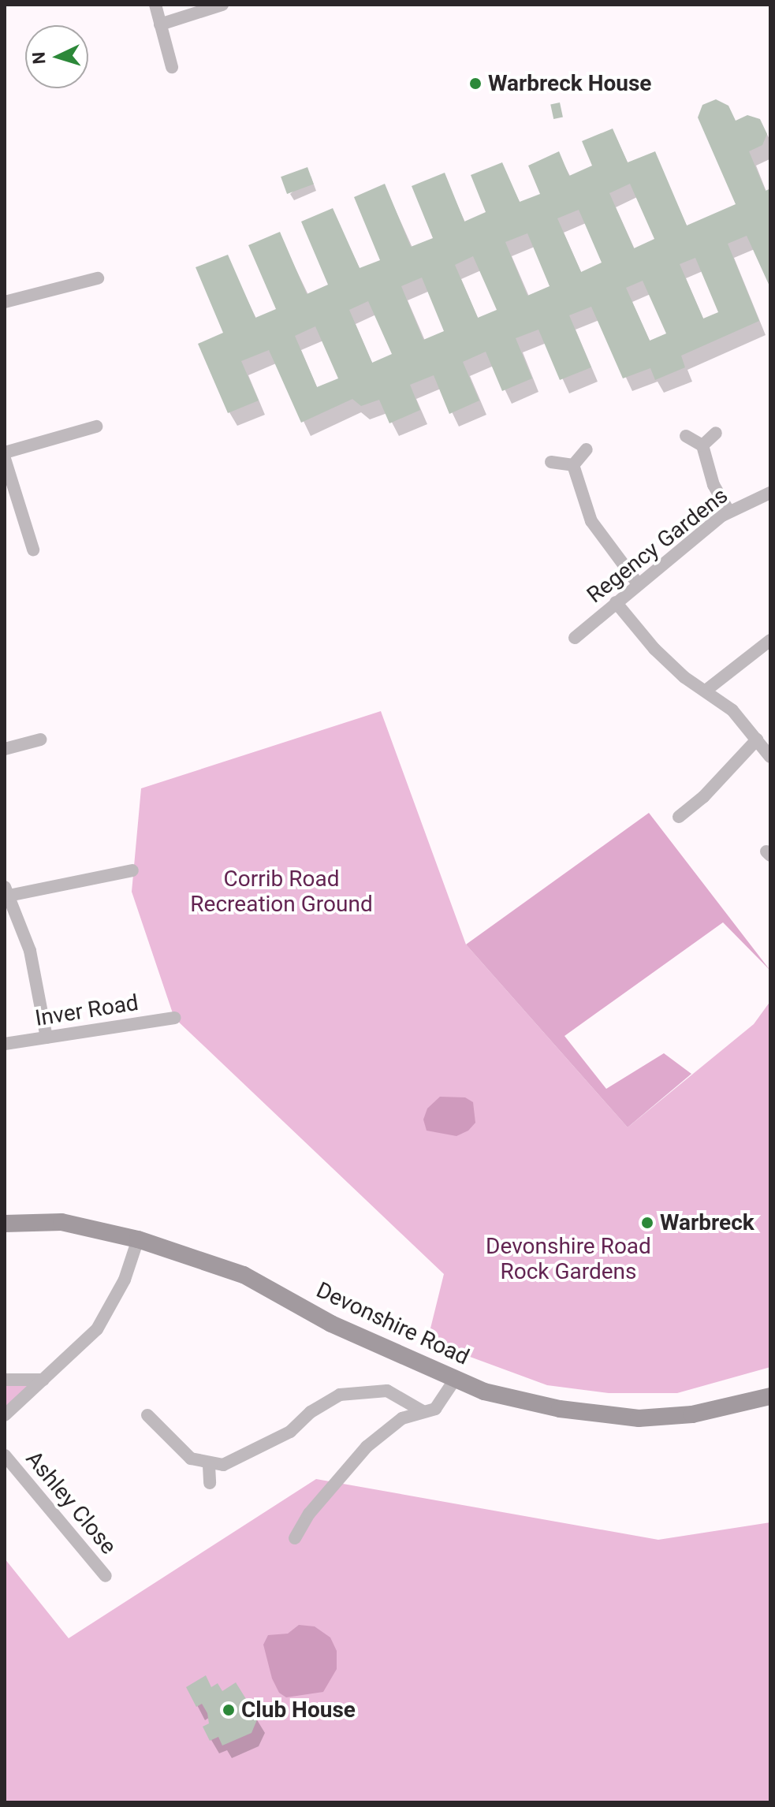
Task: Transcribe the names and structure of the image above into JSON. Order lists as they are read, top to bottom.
{
  "streets": {
    "main road": ["Devonshire Road"],
    "street": ["Regency Gardens", "Inver Road", "Ashley Close"]
  },
  "parks": ["Corrib Road Recreation Ground", "Devonshire Road Rock Gardens"],
  "places": ["Warbreck House", "Warbreck", "Club House"],
  "north": "left"
}
